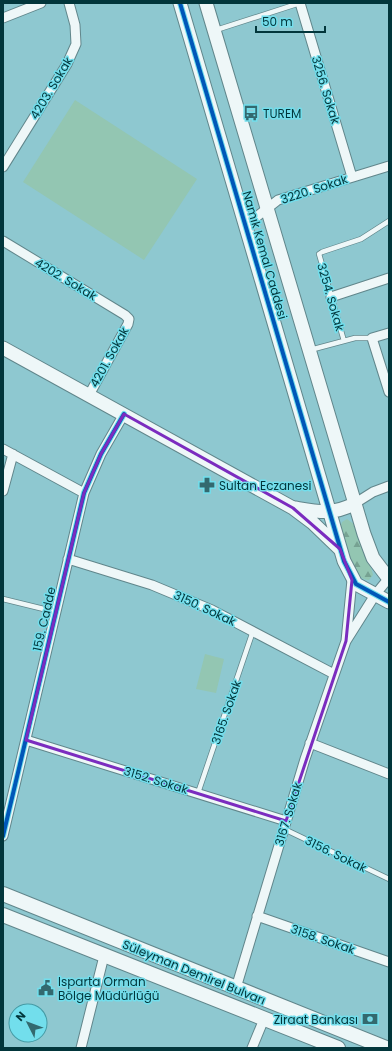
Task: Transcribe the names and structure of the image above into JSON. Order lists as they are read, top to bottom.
{
  "streets": {
    "main road": ["Süleyman Demirel Bulvarı"],
    "street": [
      "4203. Sokak",
      "3256. Sokak",
      "3220. Sokak",
      "Namık Kemal Caddesi",
      "4202. Sokak",
      "4201. Sokak",
      "3150. Sokak",
      "159. Cadde",
      "3152. Sokak",
      "3167. Sokak",
      "3158. Sokak"
    ],
    "lane": ["3254. Sokak", "3165. Sokak", "3156. Sokak"]
  },
  "crossings": [
    ["3256. Sokak", "3220. Sokak"],
    ["3220. Sokak", "Namık Kemal Caddesi"],
    ["Namık Kemal Caddesi", "3167. Sokak"],
    ["4202. Sokak", "4201. Sokak"],
    ["3150. Sokak", "159. Cadde"],
    ["3150. Sokak", "3165. Sokak"],
    ["3150. Sokak", "3167. Sokak"],
    ["159. Cadde", "3152. Sokak"],
    ["3165. Sokak", "3152. Sokak"],
    ["3152. Sokak", "3167. Sokak"],
    ["3152. Sokak", "3156. Sokak"],
    ["3167. Sokak", "3156. Sokak"],
    ["3167. Sokak", "3158. Sokak"],
    ["3167. Sokak", "Süleyman Demirel Bulvarı"]
  ],
  "places": {
    "bus stop": ["TUREM"],
    "pharmacy": ["Sultan Eczanesi"],
    "public building": ["Isparta Orman Bölge Müdürlüğü"],
    "bank": ["Ziraat Bankası"]
  },
  "scale_bar": "50 m",
  "north": "top left"
}
